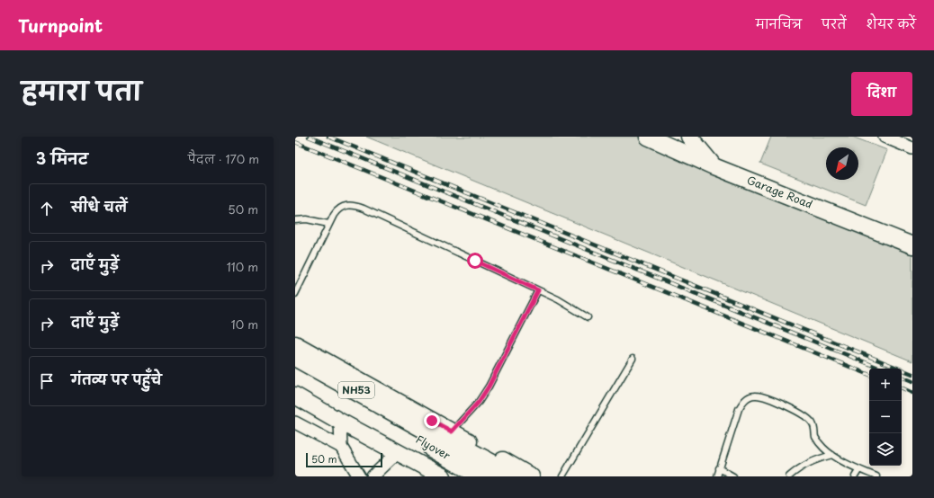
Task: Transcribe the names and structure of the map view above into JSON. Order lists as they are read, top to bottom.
{
  "streets": {
    "highway": ["NH53", "Flyover"],
    "street": ["Garage Road"]
  },
  "crossings": [
    ["NH53", "Flyover"]
  ],
  "scale_bar": "50 m",
  "north": "bottom left",
  "page": {
    "header": "Turnpoint",
    "nav": ["मानचित्र", "परतें", "शेयर करें"],
    "title": "हमारा पता",
    "buttons": "दिशा",
    "heading": ["3 मिनट", "पैदल · 170 m"],
    "list": [
      ["सीधे चलें", "50 m"],
      ["दाएँ मुड़ें", "110 m"],
      ["दाएँ मुड़ें", "10 m"],
      "गंतव्य पर पहुँचे"
    ],
    "map_buttons": ["+", "−"],
    "scale": "50 m"
  }
}
